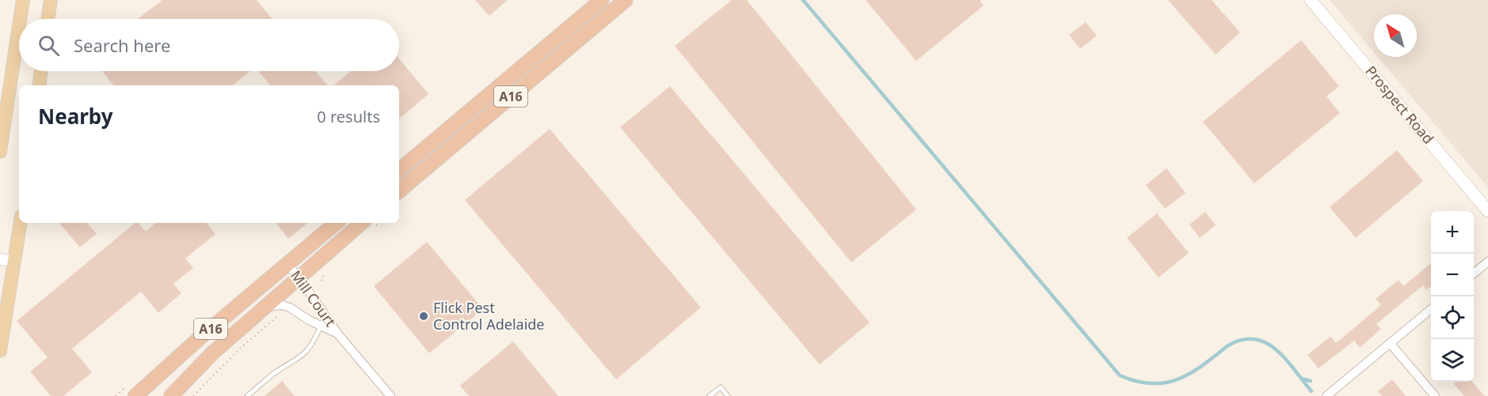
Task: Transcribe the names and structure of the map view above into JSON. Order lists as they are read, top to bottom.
{
  "streets": {
    "highway": ["A16"],
    "main road": ["Prospect Road"],
    "street": ["Mill Court"]
  },
  "crossings": [
    ["A16", "Mill Court"]
  ],
  "places": ["Flick Pest Control Adelaide"],
  "north": "top left",
  "page": {
    "search": "Search here",
    "heading": ["Nearby", "0 results"],
    "map_buttons": ["+", "−"]
  }
}
